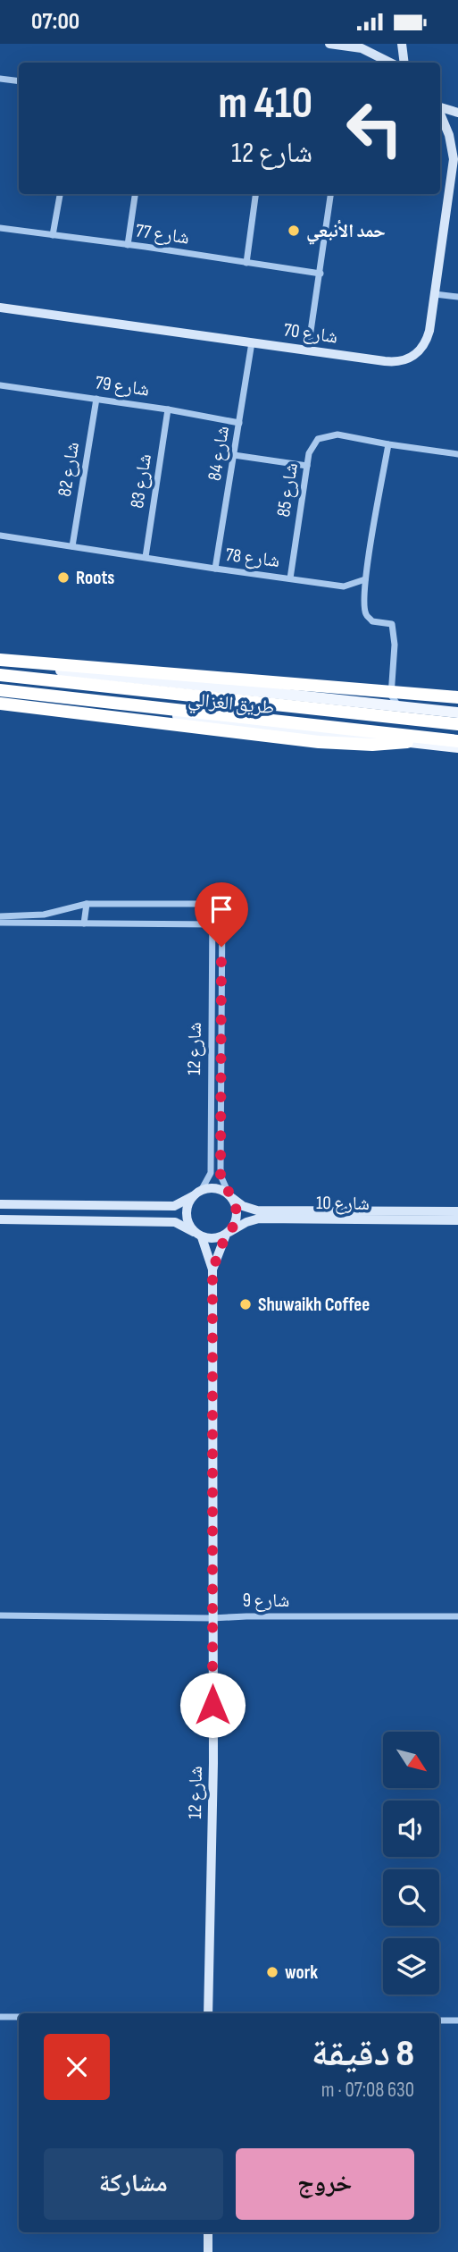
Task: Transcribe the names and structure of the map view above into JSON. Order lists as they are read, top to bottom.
{
  "streets": {
    "highway": ["طريق الغزالي"],
    "street": [
      "شارع 77",
      "شارع 70",
      "شارع 79",
      "شارع 84",
      "شارع 82",
      "شارع 83",
      "شارع 85",
      "شارع 78",
      "شارع 12",
      "شارع 10",
      "شارع 9"
    ]
  },
  "crossings": [
    ["شارع 70", "شارع 84"],
    ["شارع 79", "شارع 84"],
    ["شارع 79", "شارع 82"],
    ["شارع 79", "شارع 83"],
    ["شارع 84", "شارع 78"],
    ["شارع 82", "شارع 78"],
    ["شارع 83", "شارع 78"],
    ["شارع 85", "شارع 78"],
    ["شارع 12", "شارع 10"],
    ["شارع 12", "شارع 9"]
  ],
  "places": [
    "حمد الأنبعي",
    "Roots",
    "Shuwaikh Coffee",
    "work"
  ],
  "north": "bottom right",
  "page": {
    "status": "07:00",
    "turn": ["410 m", "شارع 12"],
    "heading": ["8 دقيقة", "630 m · 07:08"],
    "buttons": ["خروج", "مشاركة"]
  }
}
